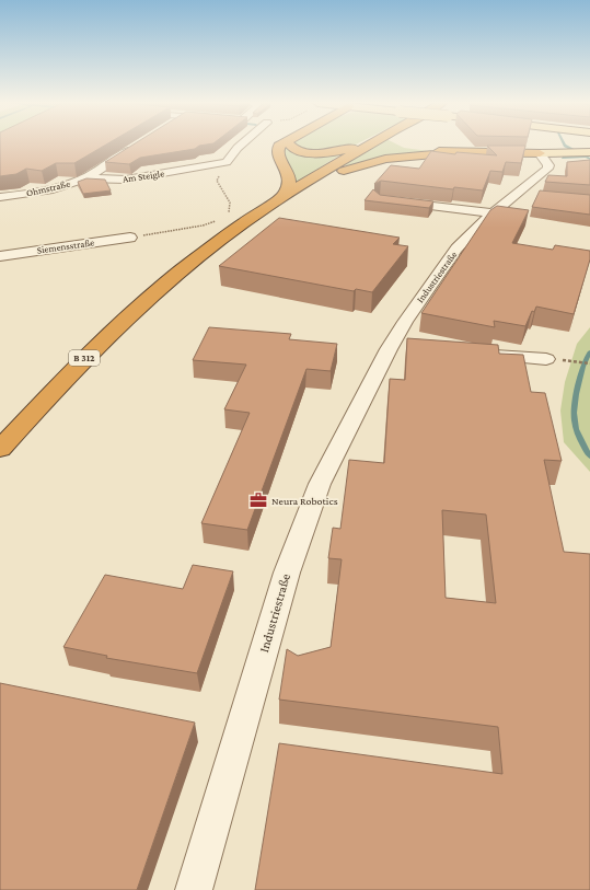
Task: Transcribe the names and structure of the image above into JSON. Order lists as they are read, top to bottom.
{
  "streets": {
    "highway": ["B 312"],
    "street": [
      "Am Steigle",
      "Ohmstraße",
      "Siemensstraße",
      "Industriestraße"
    ]
  },
  "crossings": [
    ["Am Steigle", "Ohmstraße"]
  ],
  "places": {
    "office": ["Neura Robotics"]
  }
}
